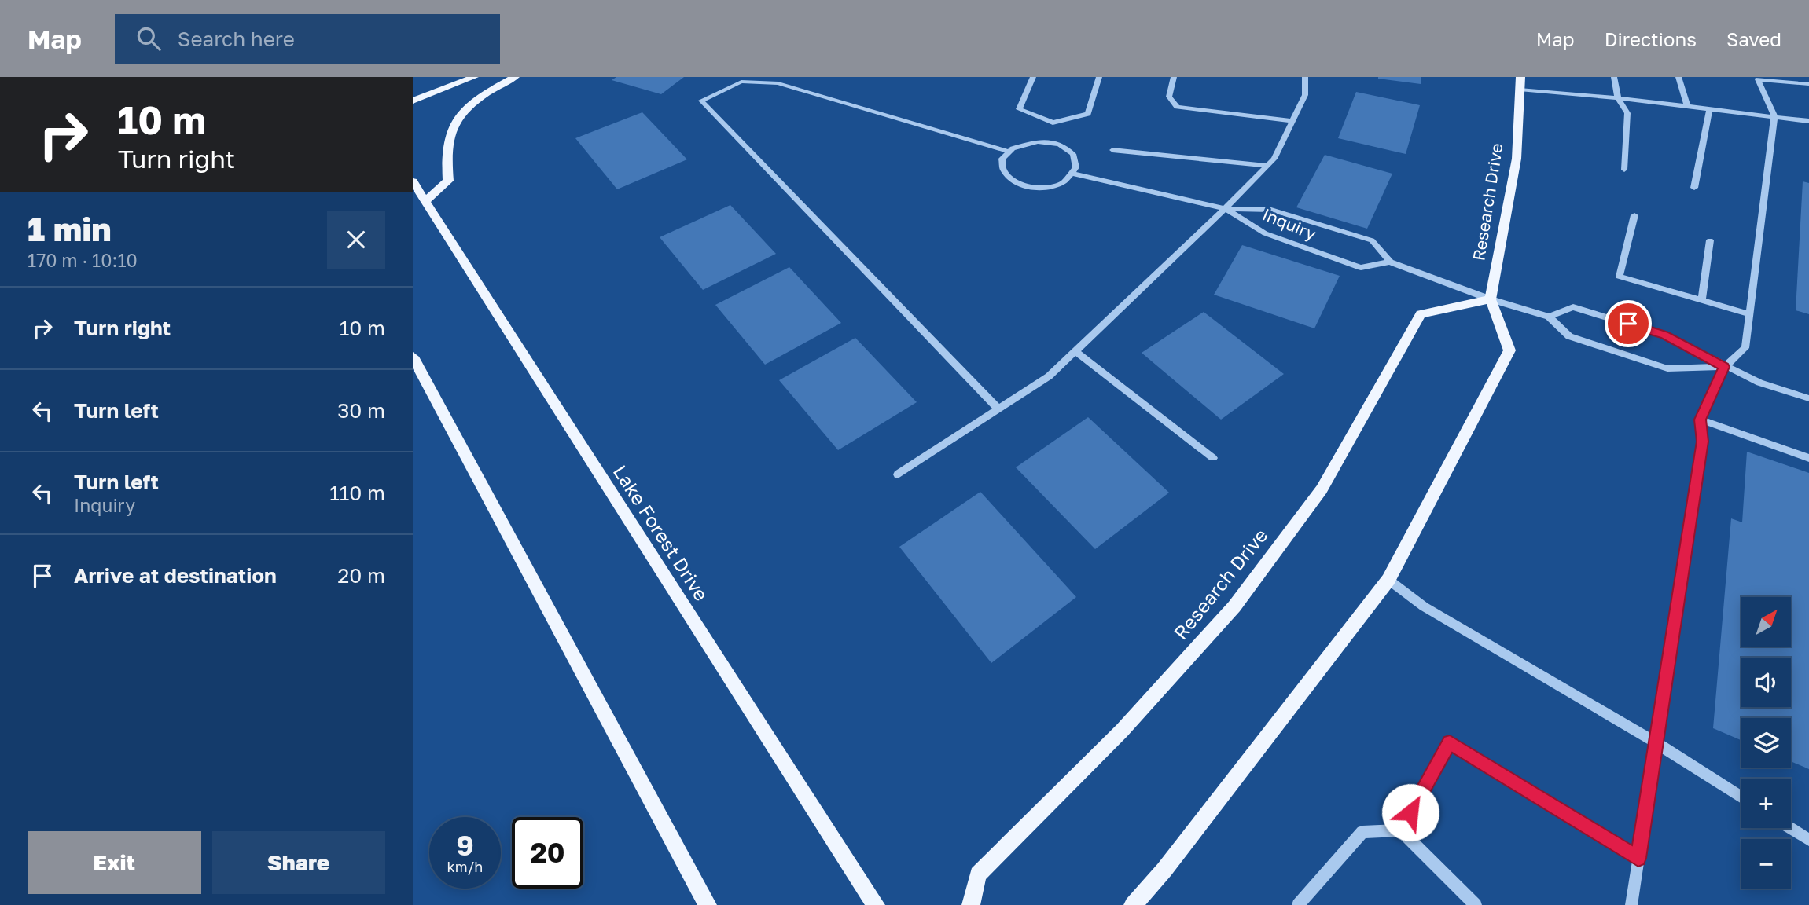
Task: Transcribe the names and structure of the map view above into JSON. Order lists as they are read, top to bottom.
{
  "streets": {
    "main road": ["Research Drive", "Lake Forest Drive"],
    "lane": ["Inquiry"]
  },
  "crossings": [
    ["Research Drive", "Inquiry"]
  ],
  "north": "top right",
  "page": {
    "header": "Map",
    "search": "Search here",
    "nav": ["Map", "Directions", "Saved"],
    "turn": ["10 m", "Turn right"],
    "heading": ["1 min", "170 m · 10:10"],
    "list": [
      {
        "name": "Turn right",
        "value": "10 m"
      },
      {
        "name": "Turn left",
        "value": "30 m"
      },
      {
        "name": "Turn left",
        "note": "Inquiry",
        "value": "110 m"
      },
      {
        "name": "Arrive at destination",
        "value": "20 m"
      }
    ],
    "map_buttons": ["+", "−"],
    "speed": "9 km/h",
    "limit": "20",
    "buttons": ["Exit", "Share"]
  }
}
